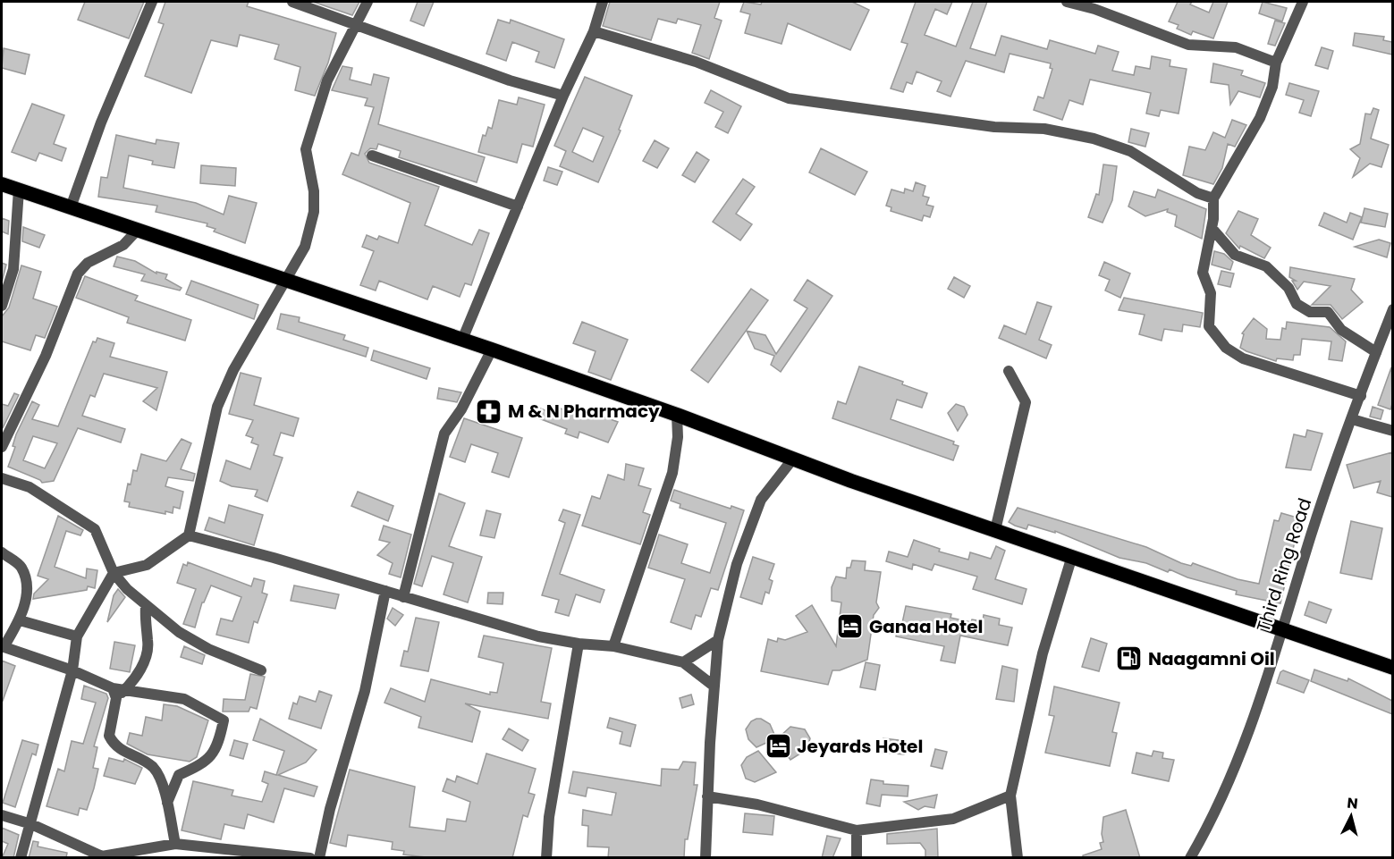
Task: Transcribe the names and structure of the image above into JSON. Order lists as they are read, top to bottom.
{
  "streets": {
    "street": ["Third Ring Road"]
  },
  "places": {
    "pharmacy": ["M & N Pharmacy"],
    "hotel": ["Ganaa Hotel", "Jeyards Hotel"],
    "fuel station": ["Naagamni Oil"]
  },
  "north": "top"
}
